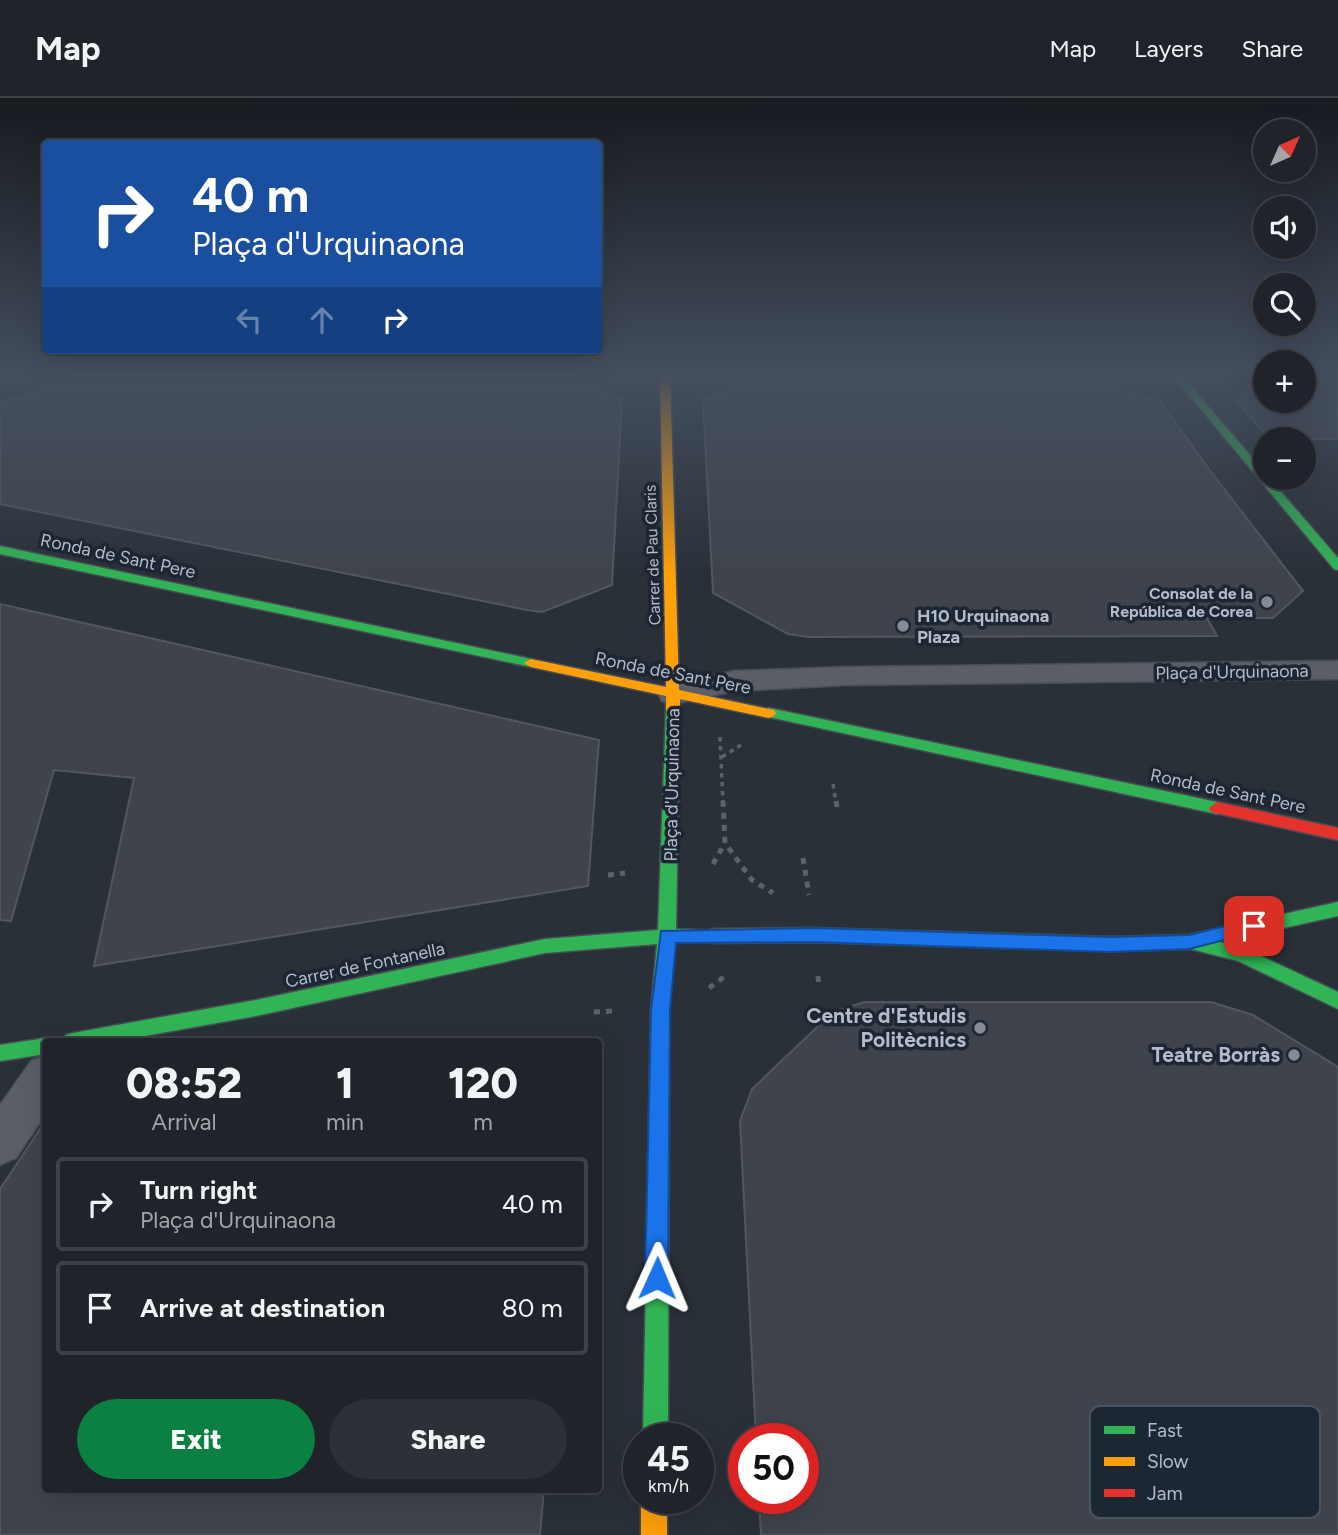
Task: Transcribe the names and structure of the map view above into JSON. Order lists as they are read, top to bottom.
{
  "streets": {
    "main road": [
      "Carrer de Pau Claris",
      "Ronda de Sant Pere",
      "Plaça d'Urquinaona",
      "Carrer de Fontanella"
    ]
  },
  "crossings": [
    ["Carrer de Pau Claris", "Ronda de Sant Pere"],
    ["Carrer de Pau Claris", "Plaça d'Urquinaona"],
    ["Ronda de Sant Pere", "Plaça d'Urquinaona"],
    ["Plaça d'Urquinaona", "Carrer de Fontanella"]
  ],
  "places": [
    "Consolat de la República de Corea",
    "H10 Urquinaona Plaza",
    "Centre d'Estudis Politècnics",
    "Teatre Borràs"
  ],
  "legend": ["Fast", "Slow", "Jam"],
  "north": "top right",
  "page": {
    "header": "Map",
    "nav": ["Map", "Layers", "Share"],
    "map_buttons": ["+", "−"],
    "turn": ["40 m", "Plaça d'Urquinaona"],
    "eta": [
      "08:52",
      "Arrival",
      "1",
      "min",
      "120",
      "m"
    ],
    "list": [
      {
        "name": "Turn right",
        "note": "Plaça d'Urquinaona",
        "value": "40 m"
      },
      {
        "name": "Arrive at destination",
        "value": "80 m"
      }
    ],
    "buttons": ["Exit", "Share"],
    "speed": "45 km/h",
    "limit": "50"
  }
}
